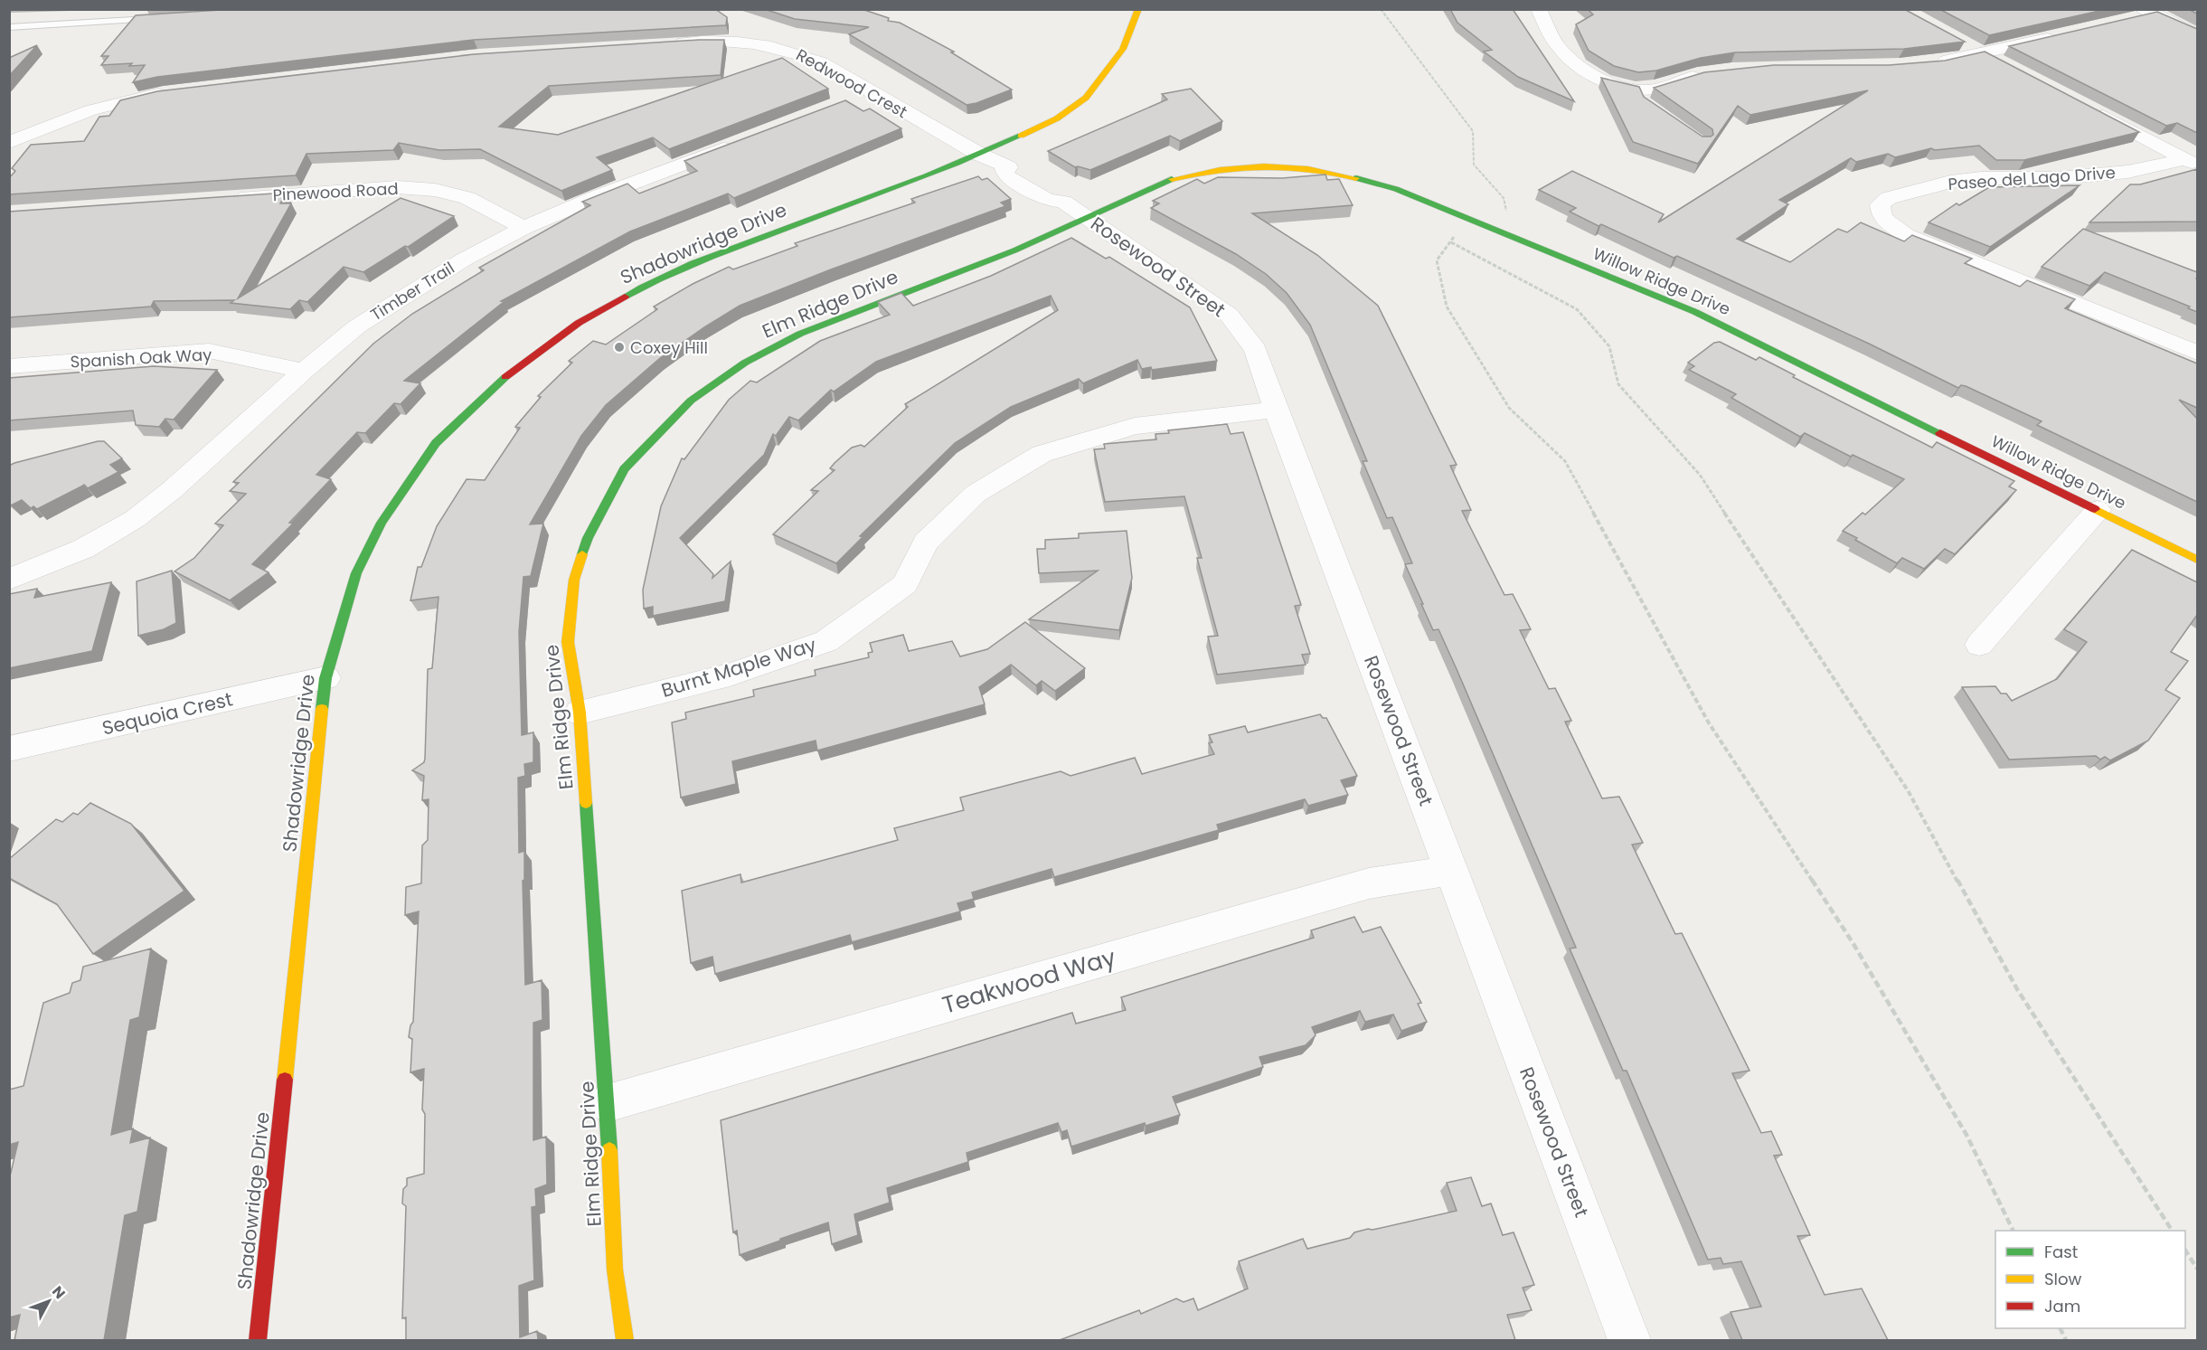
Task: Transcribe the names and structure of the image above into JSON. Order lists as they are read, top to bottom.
{
  "streets": {
    "street": [
      "Redwood Crest",
      "Paseo del Lago Drive",
      "Pinewood Road",
      "Shadowridge Drive",
      "Rosewood Street",
      "Willow Ridge Drive",
      "Timber Trail",
      "Elm Ridge Drive",
      "Spanish Oak Way",
      "Burnt Maple Way",
      "Sequoia Crest",
      "Teakwood Way"
    ]
  },
  "crossings": [
    ["Redwood Crest", "Shadowridge Drive"],
    ["Redwood Crest", "Rosewood Street"],
    ["Pinewood Road", "Timber Trail"],
    ["Shadowridge Drive", "Rosewood Street"],
    ["Shadowridge Drive", "Sequoia Crest"],
    ["Rosewood Street", "Willow Ridge Drive"],
    ["Rosewood Street", "Elm Ridge Drive"],
    ["Rosewood Street", "Burnt Maple Way"],
    ["Rosewood Street", "Teakwood Way"],
    ["Willow Ridge Drive", "Elm Ridge Drive"],
    ["Timber Trail", "Spanish Oak Way"],
    ["Elm Ridge Drive", "Burnt Maple Way"],
    ["Elm Ridge Drive", "Teakwood Way"]
  ],
  "places": ["Coxey Hill"],
  "legend": ["Fast", "Slow", "Jam"],
  "north": "top right"
}
